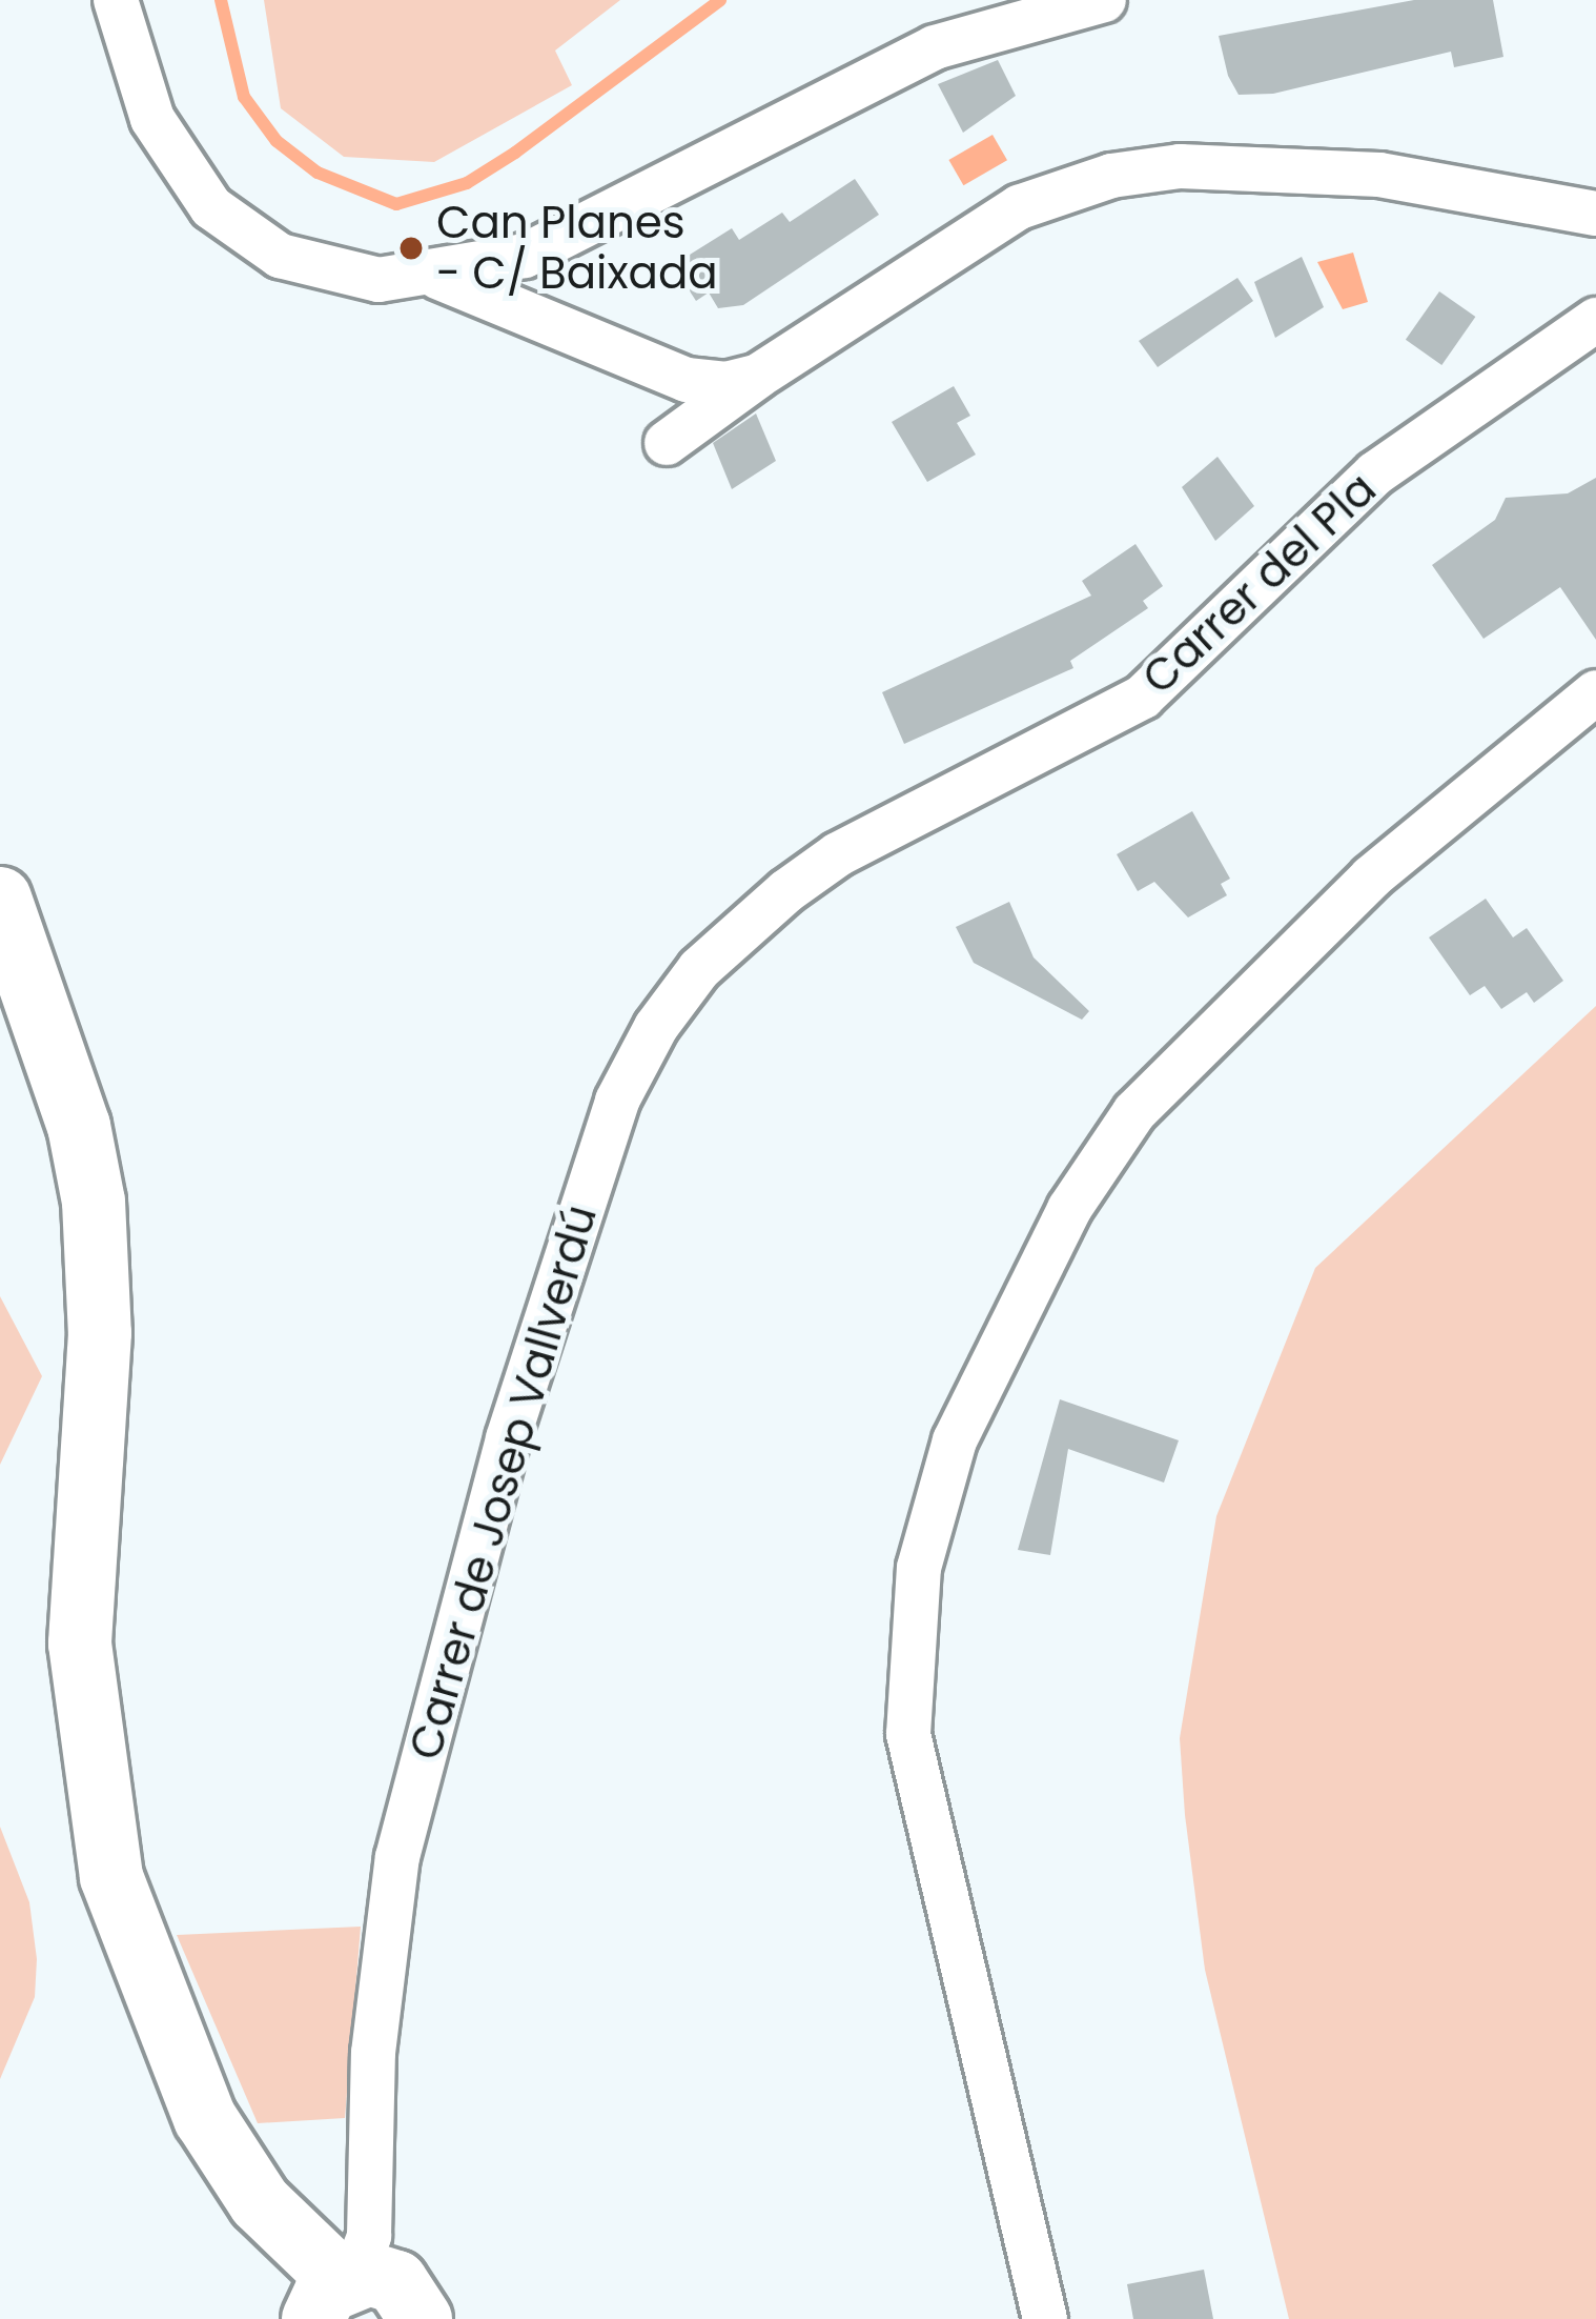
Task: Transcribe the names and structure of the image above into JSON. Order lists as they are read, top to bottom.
{
  "streets": {
    "street": ["Carrer del Pla", "Carrer de Josep Vallverdú"]
  },
  "crossings": [
    ["Carrer del Pla", "Carrer de Josep Vallverdú"]
  ],
  "places": ["Can Planes - C/ Baixada"]
}
